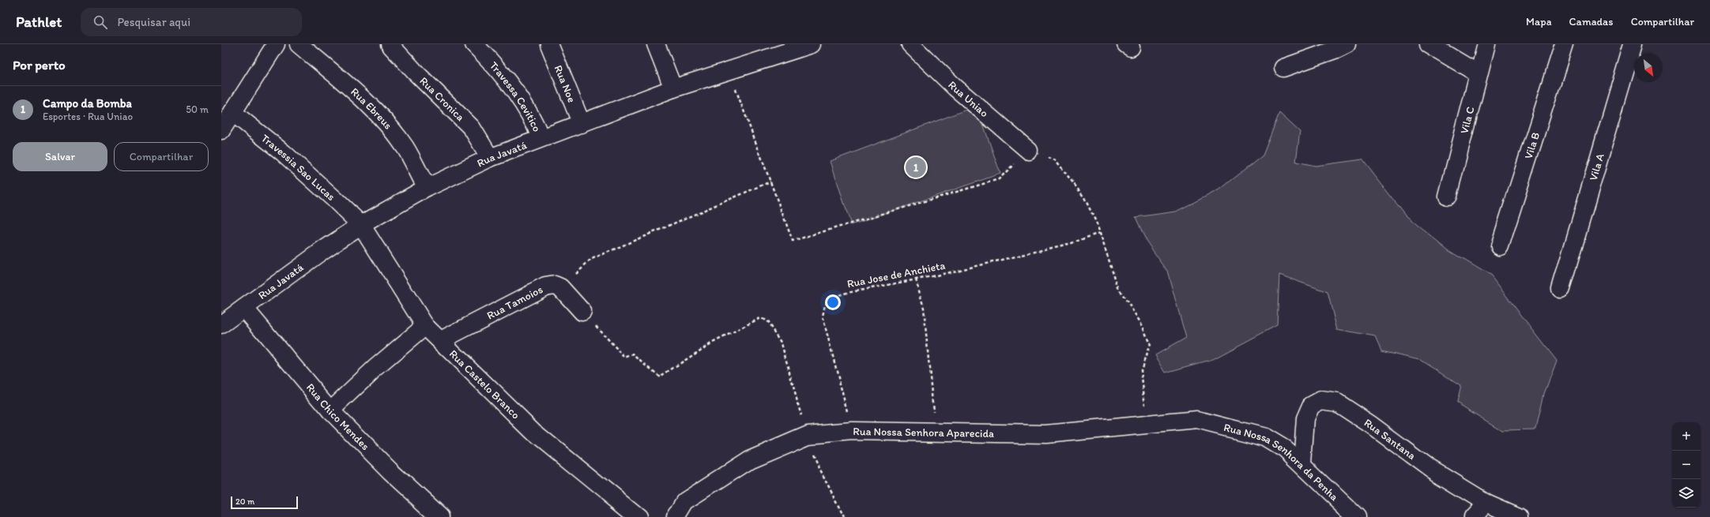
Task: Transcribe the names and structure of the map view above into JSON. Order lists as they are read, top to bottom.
{
  "streets": {
    "street": [
      "Rua Noe",
      "Travessa Cevitico",
      "Rua Cronica",
      "Rua Uniao",
      "Rua Ebreus",
      "Vila C",
      "Vila B",
      "Rua Javatá",
      "Vila A",
      "Travessia Sao Lucas",
      "Rua Tamoios",
      "Rua Castelo Branco",
      "Rua Chico Mendes",
      "Rua Nossa Senhora Aparecida",
      "Rua Santana",
      "Rua Nossa Senhora da Penha"
    ],
    "path": ["Rua Jose de Anchieta"]
  },
  "crossings": [
    ["Rua Noe", "Rua Javatá"],
    ["Travessa Cevitico", "Rua Javatá"],
    ["Rua Cronica", "Rua Javatá"],
    ["Rua Ebreus", "Rua Javatá"],
    ["Rua Javatá", "Travessia Sao Lucas"],
    ["Rua Javatá", "Rua Castelo Branco"],
    ["Rua Javatá", "Rua Chico Mendes"],
    ["Travessia Sao Lucas", "Rua Castelo Branco"],
    ["Rua Jose de Anchieta", "Rua Nossa Senhora Aparecida"],
    ["Rua Tamoios", "Rua Castelo Branco"],
    ["Rua Nossa Senhora Aparecida", "Rua Nossa Senhora da Penha"],
    ["Rua Santana", "Rua Nossa Senhora da Penha"]
  ],
  "scale_bar": "20 m",
  "north": "bottom right",
  "page": {
    "header": "Pathlet",
    "search": "Pesquisar aqui",
    "nav": ["Mapa", "Camadas", "Compartilhar"],
    "heading": "Por perto",
    "list": [
      {
        "mark": "1",
        "name": "Campo da Bomba",
        "note": "Esportes · Rua Uniao",
        "value": "50 m"
      }
    ],
    "buttons": ["Salvar", "Compartilhar"],
    "pins": "1",
    "map_buttons": ["+", "−"],
    "scale": "20 m"
  }
}
